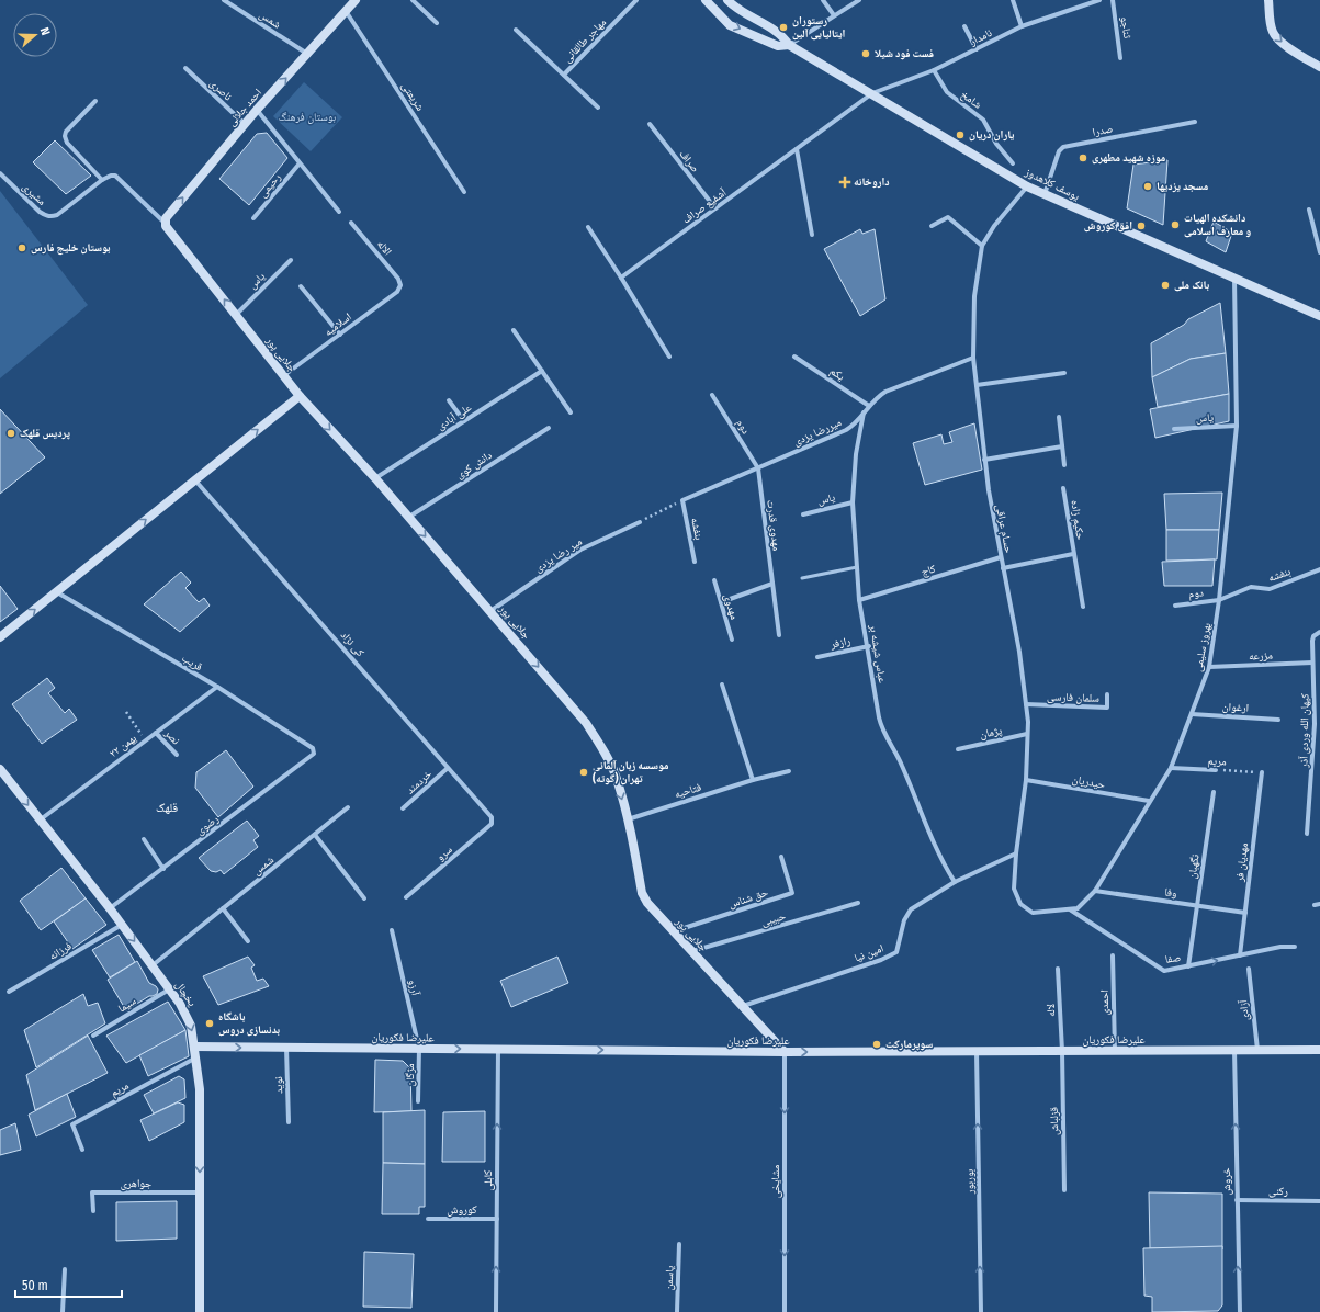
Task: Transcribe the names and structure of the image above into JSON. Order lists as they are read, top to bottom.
{
  "streets": {
    "street": [
      "شمس",
      "ثناجو",
      "نامدار",
      "مهاجر طالقانی",
      "ناصری",
      "شریعتی",
      "شامخ",
      "احمد جلالی",
      "صدرا",
      "صراف",
      "یوسف کلاهدوز",
      "رحیمی",
      "مشیری",
      "آشفیع صراف",
      "الاله",
      "یاس",
      "اسلامیه",
      "جلایی پور",
      "یکم",
      "علی آبادی",
      "دوم",
      "میررضا یزدی",
      "دانش کوی",
      "حکیم زاده",
      "مهدوی قدرت",
      "بنفشه",
      "حسام عراقی",
      "میر رضا یزدی",
      "کاج",
      "مهدوی",
      "رازفر",
      "کی نژاد",
      "بهروز سلیمی",
      "عباس شیشه بر",
      "مزرعه",
      "قریب",
      "سلمان فارسی",
      "ارغوان",
      "کیهان الله وردی آذر",
      "پژمان",
      "نصر",
      "۲۲ بهمن",
      "مریم",
      "خردمند",
      "حیدریان",
      "فتاحیه",
      "رضوی",
      "سرو",
      "مهدیان فر",
      "نگهبان",
      "وفا",
      "حق شناس",
      "حبیبی",
      "فرزانه",
      "امین نیا",
      "صفا",
      "آرزو",
      "یخچال",
      "احمدی",
      "سیما",
      "لاله",
      "آزادی",
      "علیرضا فکوریان",
      "مژگان",
      "نوید",
      "قزلباش",
      "کابلی",
      "مشایخی",
      "بوربور",
      "خروش",
      "جواهری",
      "رکنی",
      "کوروش",
      "یاسمن"
    ]
  },
  "crossings": [
    ["شمس", "احمد جلالی"],
    ["شمس", "یخچال"],
    ["نامدار", "شامخ"],
    ["نامدار", "یوسف کلاهدوز"],
    ["نامدار", "آشفیع صراف"],
    ["ناصری", "احمد جلالی"],
    ["شریعتی", "احمد جلالی"],
    ["احمد جلالی", "جلایی پور"],
    ["صدرا", "یوسف کلاهدوز"],
    ["صراف", "آشفیع صراف"],
    ["یوسف کلاهدوز", "آشفیع صراف"],
    ["یوسف کلاهدوز", "حسام عراقی"],
    ["یوسف کلاهدوز", "بهروز سلیمی"],
    ["الاله", "اسلامیه"],
    ["یاس", "جلایی پور"],
    ["یاس", "بهروز سلیمی"],
    ["یاس", "عباس شیشه بر"],
    ["اسلامیه", "جلایی پور"],
    ["جلایی پور", "علی آبادی"],
    ["جلایی پور", "دانش کوی"],
    ["جلایی پور", "میر رضا یزدی"],
    ["جلایی پور", "فتاحیه"],
    ["جلایی پور", "حق شناس"],
    ["جلایی پور", "حبیبی"],
    ["جلایی پور", "امین نیا"],
    ["جلایی پور", "علیرضا فکوریان"],
    ["جلایی پور", "مشایخی"],
    ["یکم", "میررضا یزدی"],
    ["دوم", "میررضا یزدی"],
    ["دوم", "مهدوی قدرت"],
    ["دوم", "بنفشه"],
    ["دوم", "بهروز سلیمی"],
    ["میررضا یزدی", "مهدوی قدرت"],
    ["میررضا یزدی", "بنفشه"],
    ["میررضا یزدی", "حسام عراقی"],
    ["میررضا یزدی", "عباس شیشه بر"],
    ["حکیم زاده", "حسام عراقی"],
    ["بنفشه", "بهروز سلیمی"],
    ["حسام عراقی", "کاج"],
    ["حسام عراقی", "بهروز سلیمی"],
    ["حسام عراقی", "سلمان فارسی"],
    ["حسام عراقی", "پژمان"],
    ["حسام عراقی", "حیدریان"],
    ["حسام عراقی", "امین نیا"],
    ["کاج", "عباس شیشه بر"],
    ["رازفر", "عباس شیشه بر"],
    ["کی نژاد", "خردمند"],
    ["کی نژاد", "سرو"],
    ["بهروز سلیمی", "مزرعه"],
    ["بهروز سلیمی", "ارغوان"],
    ["بهروز سلیمی", "مریم"],
    ["بهروز سلیمی", "حیدریان"],
    ["بهروز سلیمی", "وفا"],
    ["بهروز سلیمی", "صفا"],
    ["عباس شیشه بر", "امین نیا"],
    ["مزرعه", "کیهان الله وردی آذر"],
    ["قریب", "۲۲ بهمن"],
    ["قریب", "رضوی"],
    ["نصر", "۲۲ بهمن"],
    ["۲۲ بهمن", "یخچال"],
    ["مریم", "مهدیان فر"],
    ["مریم", "یخچال"],
    ["رضوی", "یخچال"],
    ["مهدیان فر", "وفا"],
    ["مهدیان فر", "صفا"],
    ["نگهبان", "وفا"],
    ["نگهبان", "صفا"],
    ["فرزانه", "یخچال"],
    ["آرزو", "علیرضا فکوریان"],
    ["آرزو", "مژگان"],
    ["یخچال", "سیما"],
    ["یخچال", "علیرضا فکوریان"],
    ["یخچال", "جواهری"],
    ["احمدی", "علیرضا فکوریان"],
    ["لاله", "علیرضا فکوریان"],
    ["لاله", "قزلباش"],
    ["آزادی", "علیرضا فکوریان"],
    ["علیرضا فکوریان", "مژگان"],
    ["علیرضا فکوریان", "نوید"],
    ["علیرضا فکوریان", "قزلباش"],
    ["علیرضا فکوریان", "کابلی"],
    ["علیرضا فکوریان", "مشایخی"],
    ["علیرضا فکوریان", "بوربور"],
    ["علیرضا فکوریان", "خروش"],
    ["کابلی", "کوروش"],
    ["خروش", "رکنی"]
  ],
  "one_way": [
    "احمد جلالی",
    "یخچال",
    "علیرضا فکوریان",
    "کابلی",
    "مشایخی",
    "بوربور",
    "خروش"
  ],
  "districts": ["قلهک"],
  "parks": ["بوستان فرهنگ"],
  "places": {
    "other": [
      "رستوران ایتالیایی آلین",
      "فست فود شیلا",
      "یاران دریان",
      "موزه شهید مطهری",
      "مسجد یزدیها",
      "دانشکده الهیات و معارف اسلامی",
      "افق کوروش",
      "بوستان خلیج فارس",
      "بانک ملی",
      "پردیس قلهک",
      "موسسه زبان آلمانی تهران (گوته)",
      "باشگاه بدنسازی دروس",
      "سوپرمارکت"
    ],
    "health": ["داروخانه"]
  },
  "scale_bar": "50 m",
  "north": "right"
}
